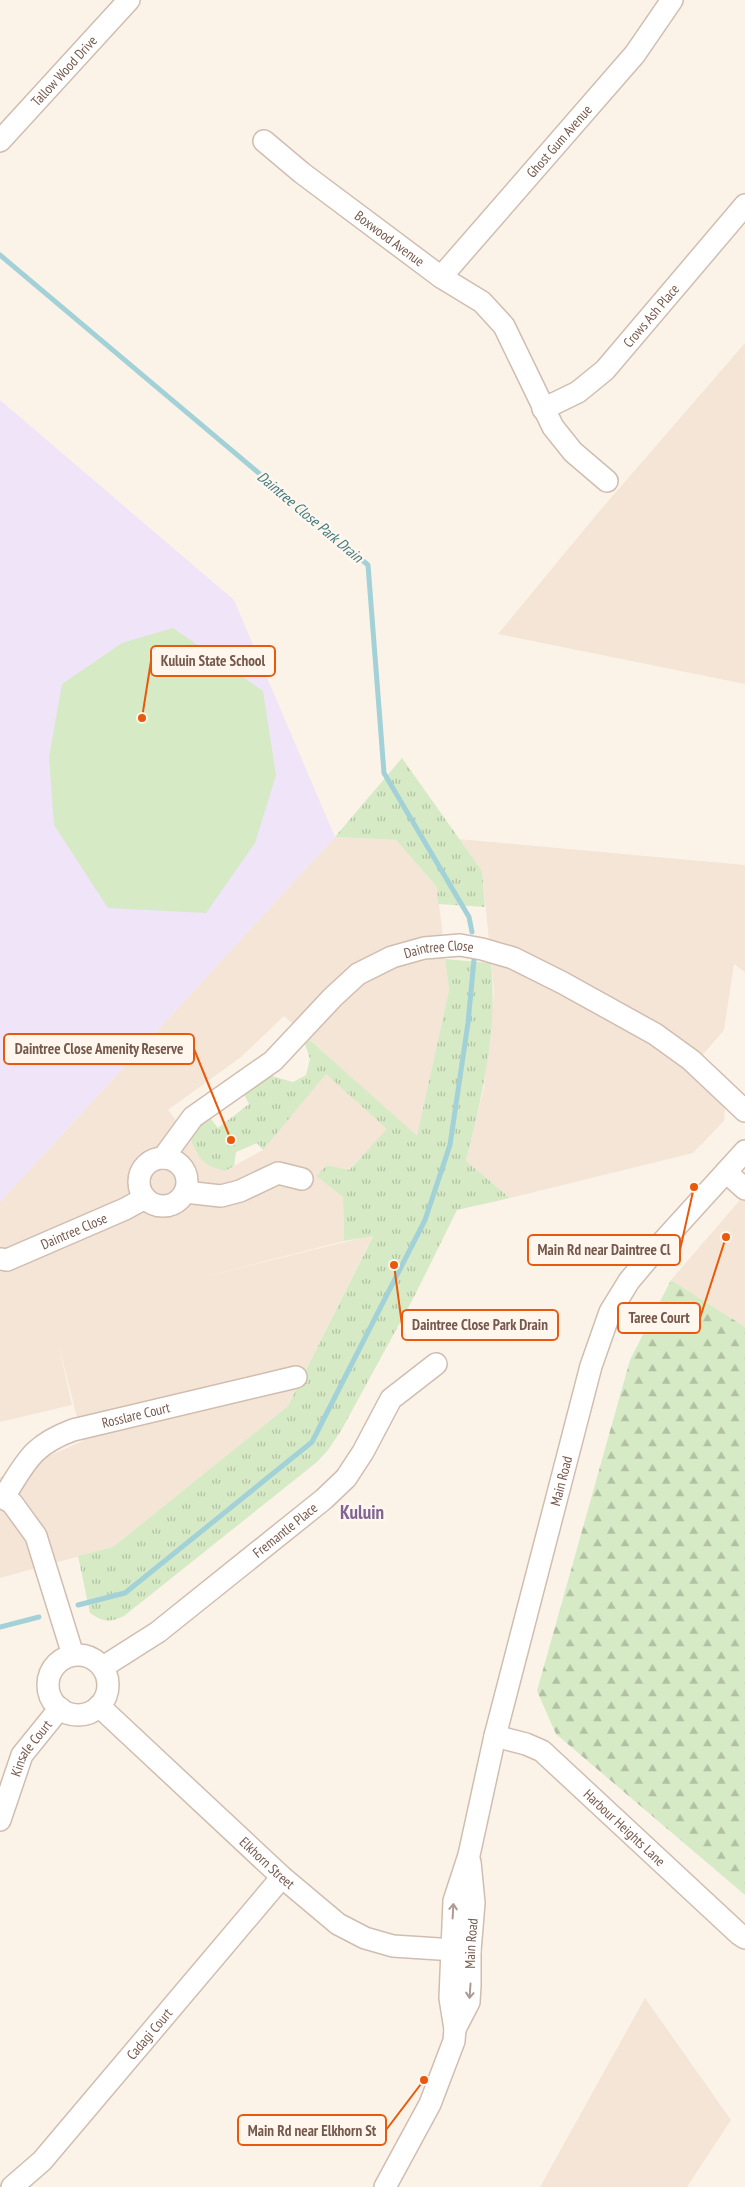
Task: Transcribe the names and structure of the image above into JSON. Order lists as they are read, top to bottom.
{
  "streets": {
    "street": [
      "Tallow Wood Drive",
      "Ghost Gum Avenue",
      "Boxwood Avenue",
      "Crows Ash Place",
      "Daintree Close",
      "Rosslare Court",
      "Main Road",
      "Fremantle Place",
      "Kinsale Court",
      "Harbour Heights Lane",
      "Elkhorn Street",
      "Cadagi Court"
    ]
  },
  "crossings": [
    ["Ghost Gum Avenue", "Boxwood Avenue"],
    ["Boxwood Avenue", "Crows Ash Place"],
    ["Main Road", "Harbour Heights Lane"],
    ["Main Road", "Elkhorn Street"],
    ["Fremantle Place", "Kinsale Court"],
    ["Fremantle Place", "Elkhorn Street"],
    ["Kinsale Court", "Elkhorn Street"],
    ["Elkhorn Street", "Cadagi Court"]
  ],
  "districts": ["Kuluin"],
  "water": ["Daintree Close Park Drain"],
  "places": [
    "Kuluin State School",
    "Daintree Close Amenity Reserve",
    "Main Rd near Daintree Cl",
    "Taree Court",
    "Daintree Close Park Drain",
    "Main Rd near Elkhorn St"
  ]
}
